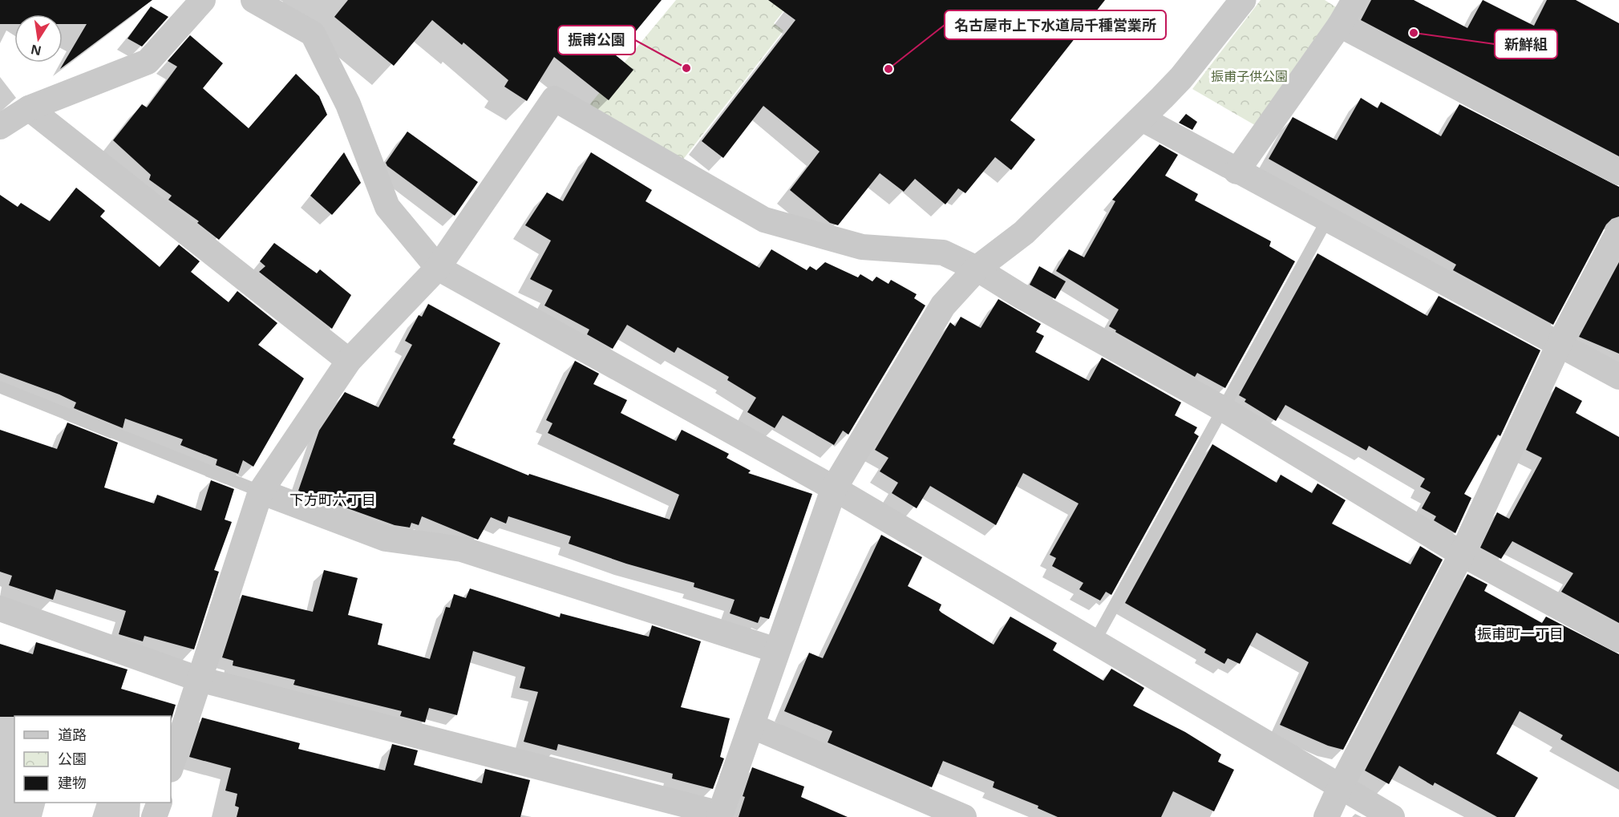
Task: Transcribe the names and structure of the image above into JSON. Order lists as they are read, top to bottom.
{
  "districts": ["下方町六丁目", "振甫町一丁目"],
  "parks": ["振甫子供公園"],
  "places": ["新鮮組", "振甫公園", "名古屋市上下水道局千種営業所"],
  "legend": ["道路", "公園", "建物"],
  "north": "bottom"
}
